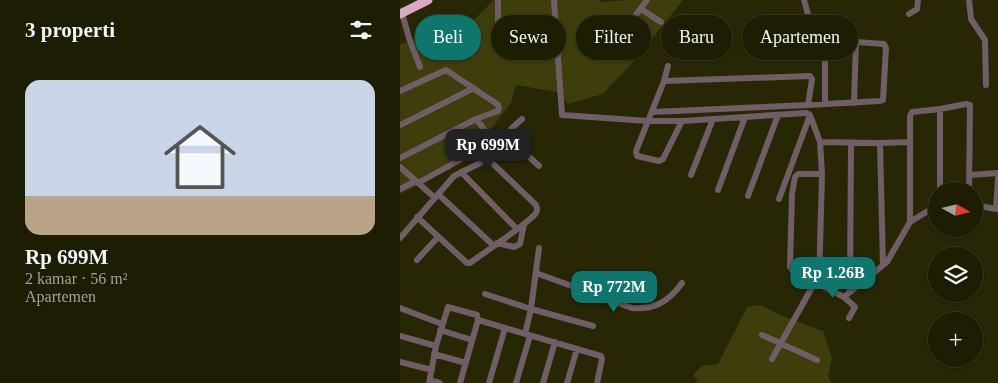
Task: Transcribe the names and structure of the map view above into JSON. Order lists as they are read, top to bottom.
{
  "north": "right",
  "page": {
    "heading": "3 properti",
    "chip": [
      "Beli",
      "Sewa",
      "Filter",
      "Baru",
      "Apartemen"
    ],
    "list": [
      {
        "name": "Rp 699M",
        "note": "2 kamar · 56 m² · Apartemen"
      }
    ],
    "price": ["Rp 699M", "Rp 1.26B", "Rp 772M"],
    "map_buttons": "+"
  }
}
